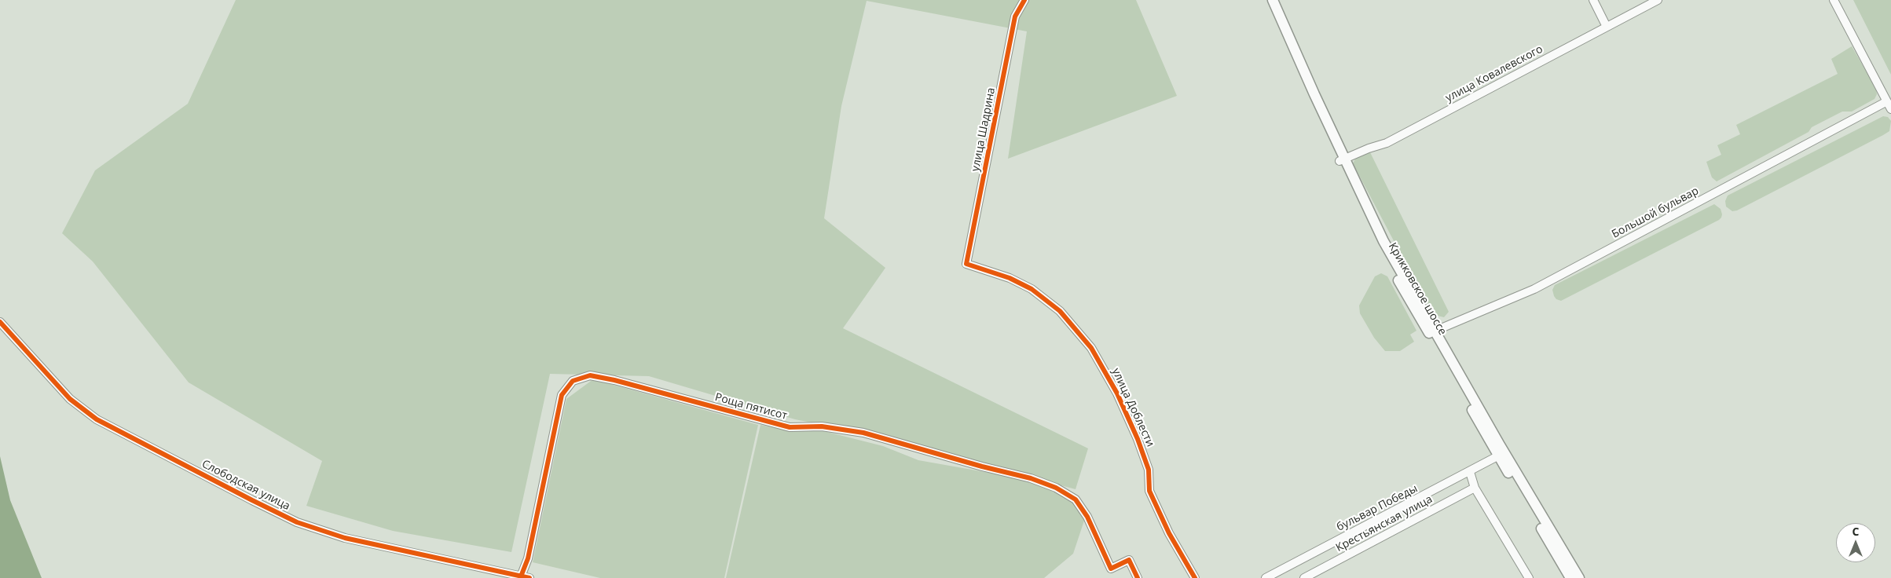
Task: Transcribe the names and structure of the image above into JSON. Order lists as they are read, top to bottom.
{
  "streets": {
    "main road": ["Крикковское шоссе"],
    "street": [
      "улица Ковалевского",
      "улица Шадрина",
      "Большой бульвар",
      "Роща пятисот",
      "улица Доблести",
      "Слободская улица",
      "бульвар Победы",
      "Крестьянская улица"
    ]
  },
  "crossings": [
    ["улица Ковалевского", "Крикковское шоссе"],
    ["улица Шадрина", "улица Доблести"],
    ["Большой бульвар", "Крикковское шоссе"],
    ["Крикковское шоссе", "бульвар Победы"],
    ["Роща пятисот", "Слободская улица"]
  ],
  "north": "top"
}
